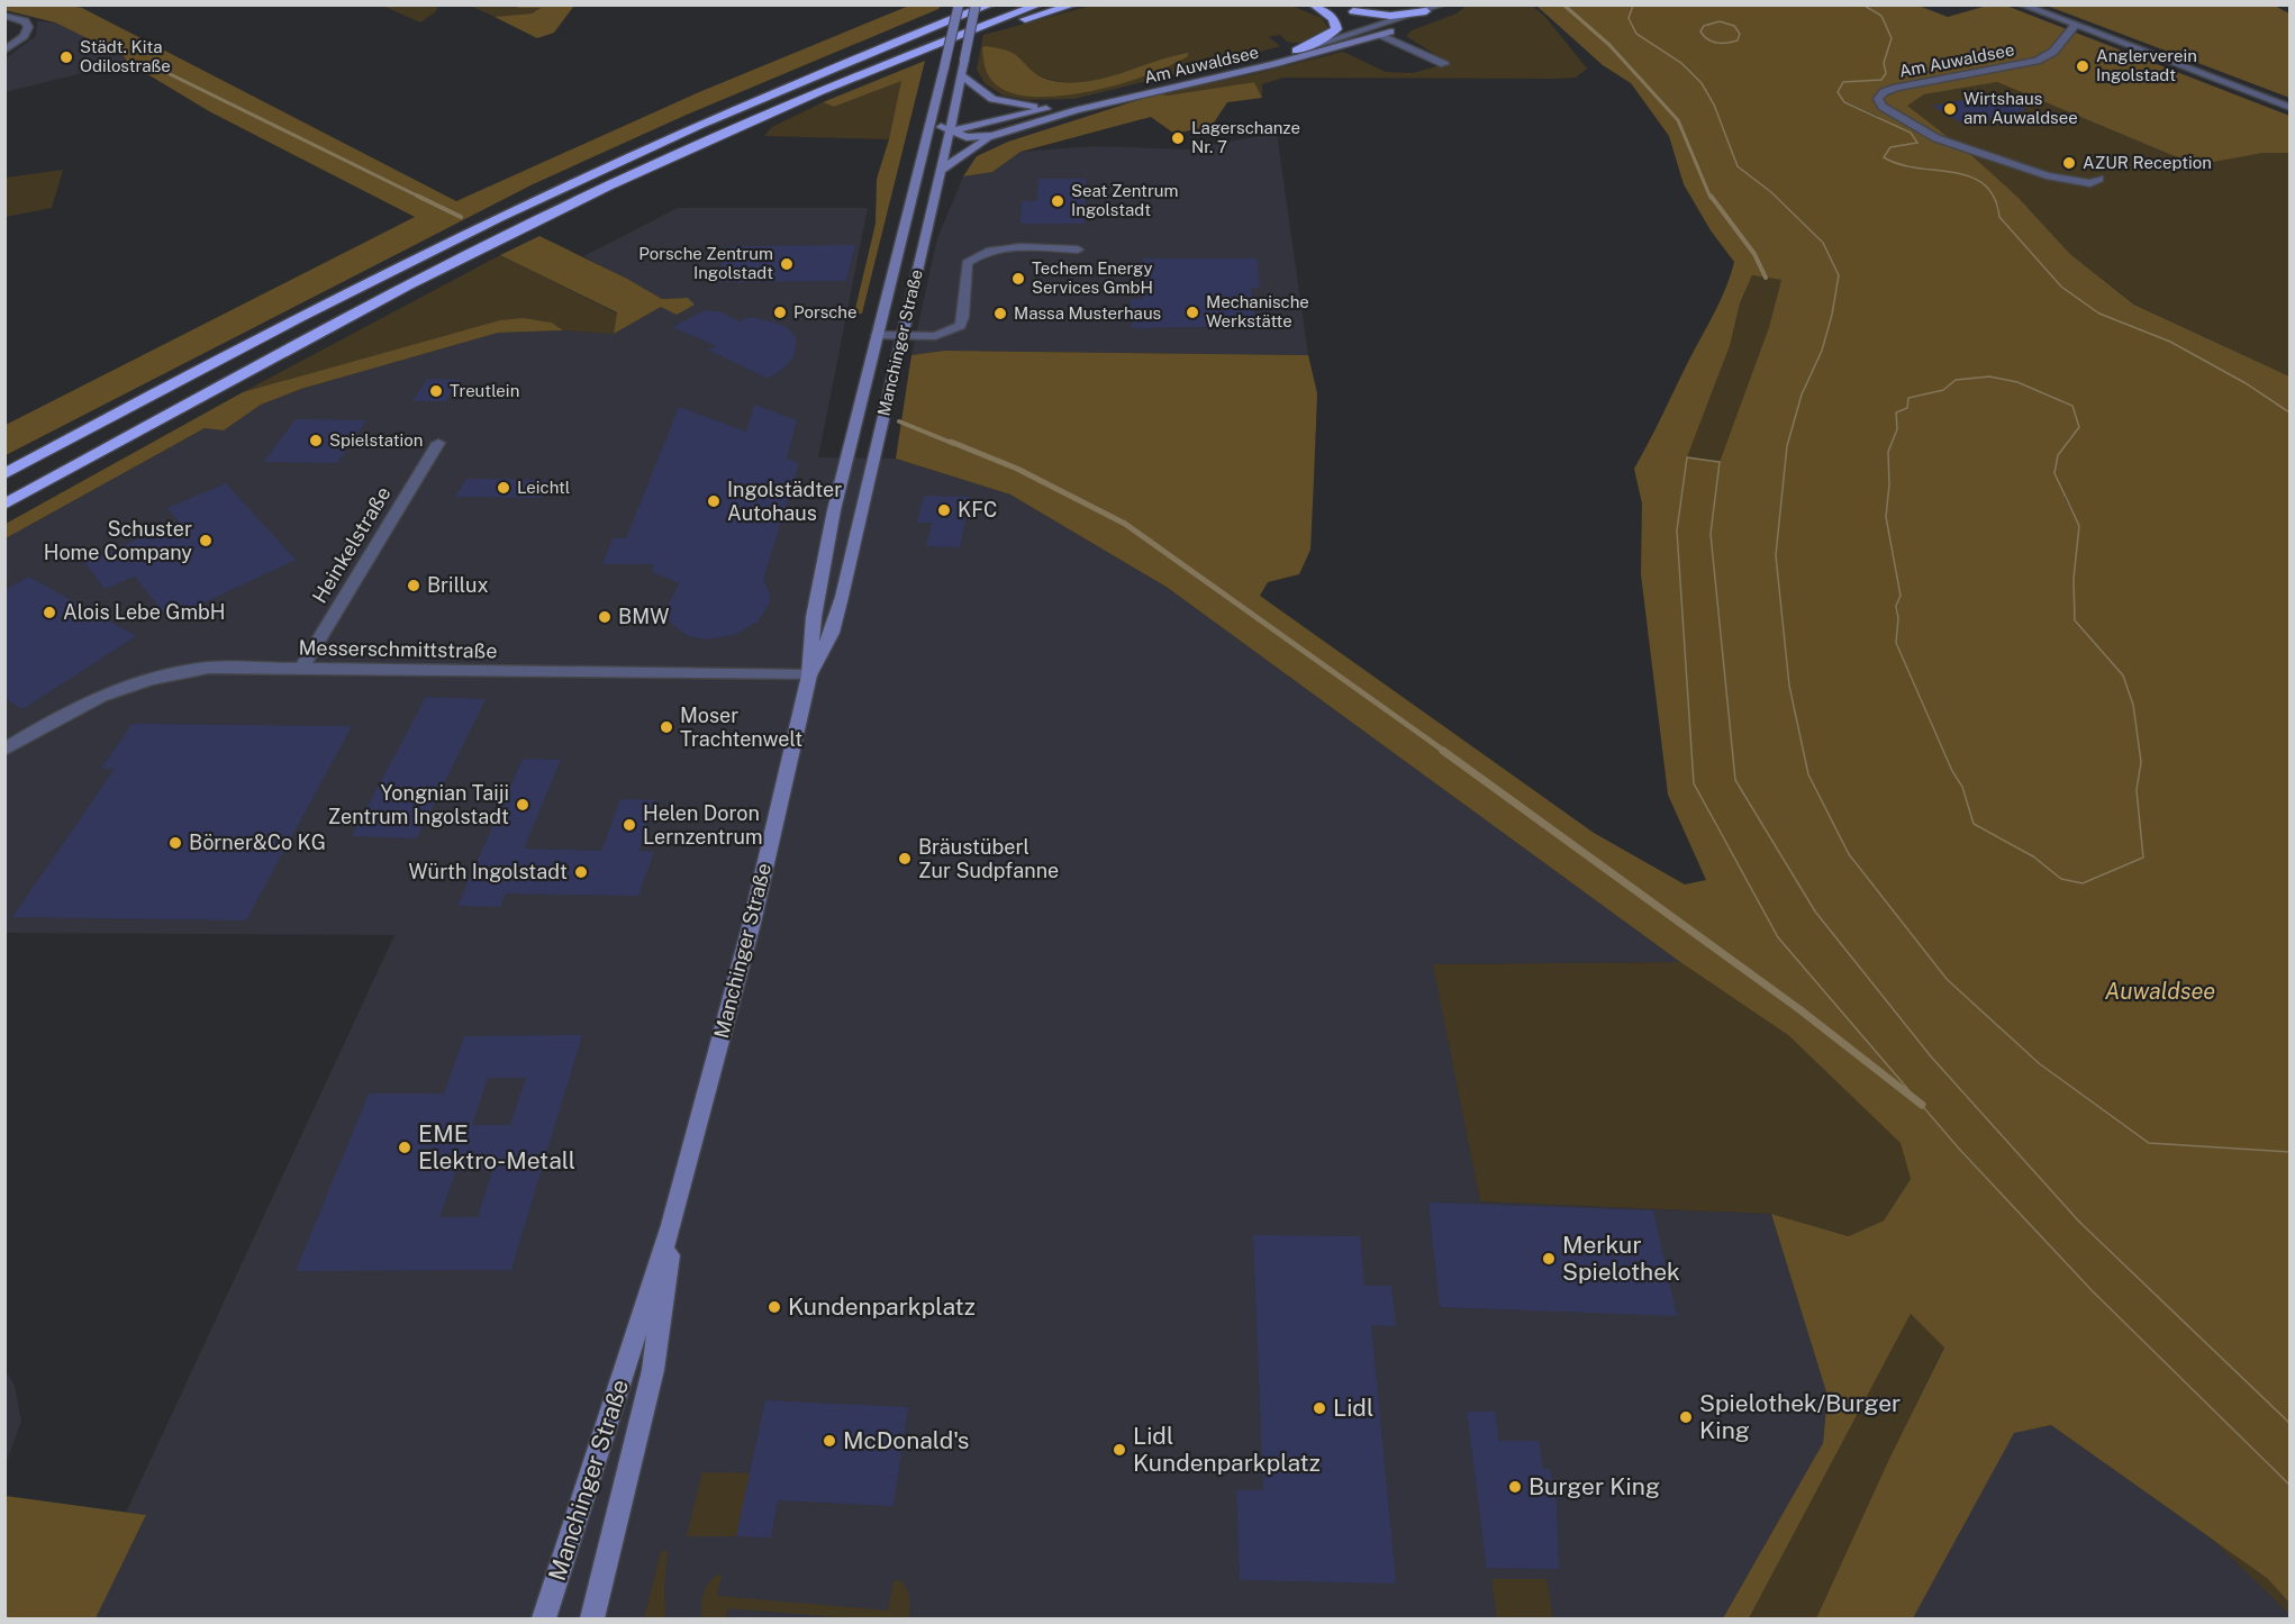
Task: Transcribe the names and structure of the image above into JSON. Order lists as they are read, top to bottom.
{
  "streets": {
    "main road": ["Am Auwaldsee", "Manchinger Straße"],
    "street": ["Heinkelstraße", "Messerschmittstraße"]
  },
  "crossings": [
    ["Am Auwaldsee", "Manchinger Straße"],
    ["Manchinger Straße", "Messerschmittstraße"],
    ["Heinkelstraße", "Messerschmittstraße"]
  ],
  "water": ["Auwaldsee"],
  "places": [
    "Städt. Kita Odilostraße",
    "Anglerverein Ingolstadt",
    "Wirtshaus am Auwaldsee",
    "Lagerschanze Nr. 7",
    "AZUR Reception",
    "Seat Zentrum Ingolstadt",
    "Porsche Zentrum Ingolstadt",
    "Techem Energy Services GmbH",
    "Porsche",
    "Mechanische Werkstätte",
    "Massa Musterhaus",
    "Treutlein",
    "Spielstation",
    "Leichtl",
    "Ingolstädter Autohaus",
    "KFC",
    "Schuster Home Company",
    "Brillux",
    "Alois Lebe GmbH",
    "BMW",
    "Moser Trachtenwelt",
    "Yongnian Taiji Zentrum Ingolstadt",
    "Helen Doron Lernzentrum",
    "Börner&Co KG",
    "Bräustüberl Zur Sudpfanne",
    "Würth Ingolstadt",
    "EME Elektro-Metall",
    "Merkur Spielothek",
    "Kundenparkplatz",
    "Lidl",
    "Spielothek/Burger King",
    "McDonald's",
    "Lidl Kundenparkplatz",
    "Burger King"
  ]
}
